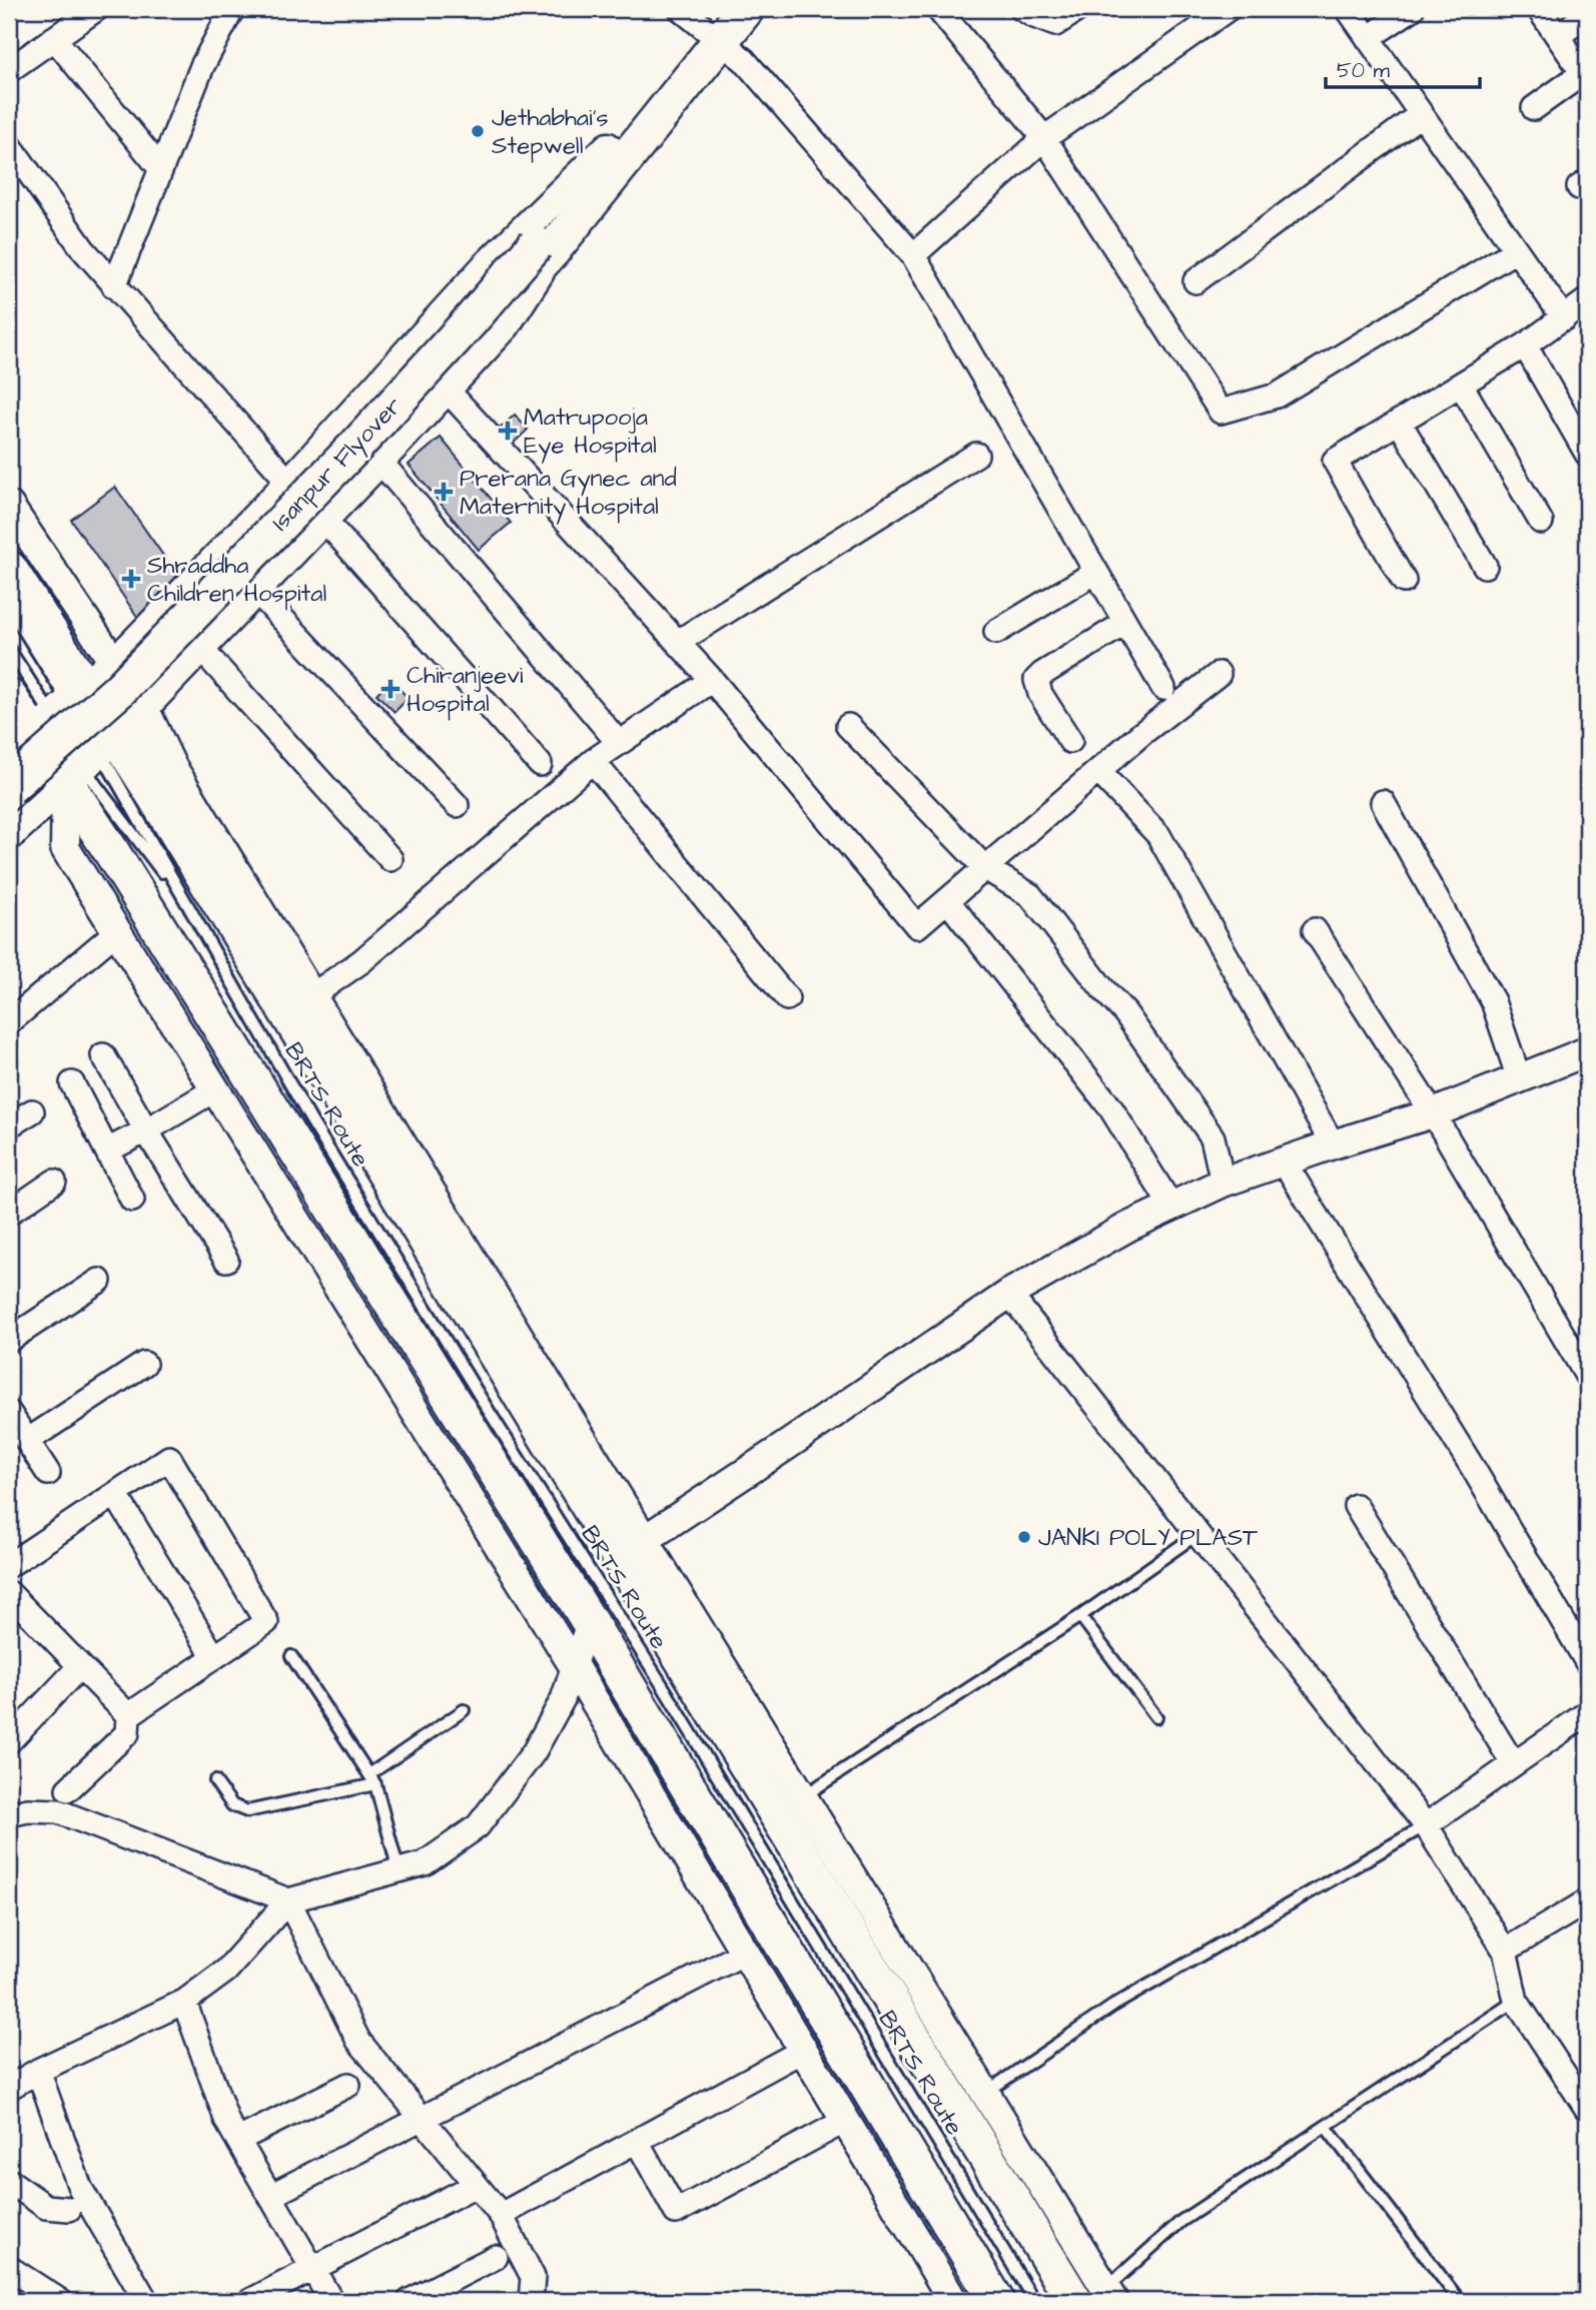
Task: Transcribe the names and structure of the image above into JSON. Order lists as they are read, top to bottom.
{
  "streets": {
    "main road": ["Isanpur Flyover"],
    "lane": ["BRTS Route"]
  },
  "places": {
    "other": ["Jethabhai's Stepwell", "JANKI POLY PLAST"],
    "health": [
      "Matrupooja Eye Hospital",
      "Prerana Gynec and Maternity Hospital",
      "Shraddha Children Hospital",
      "Chiranjeevi Hospital"
    ]
  },
  "scale_bar": "50 m"
}
